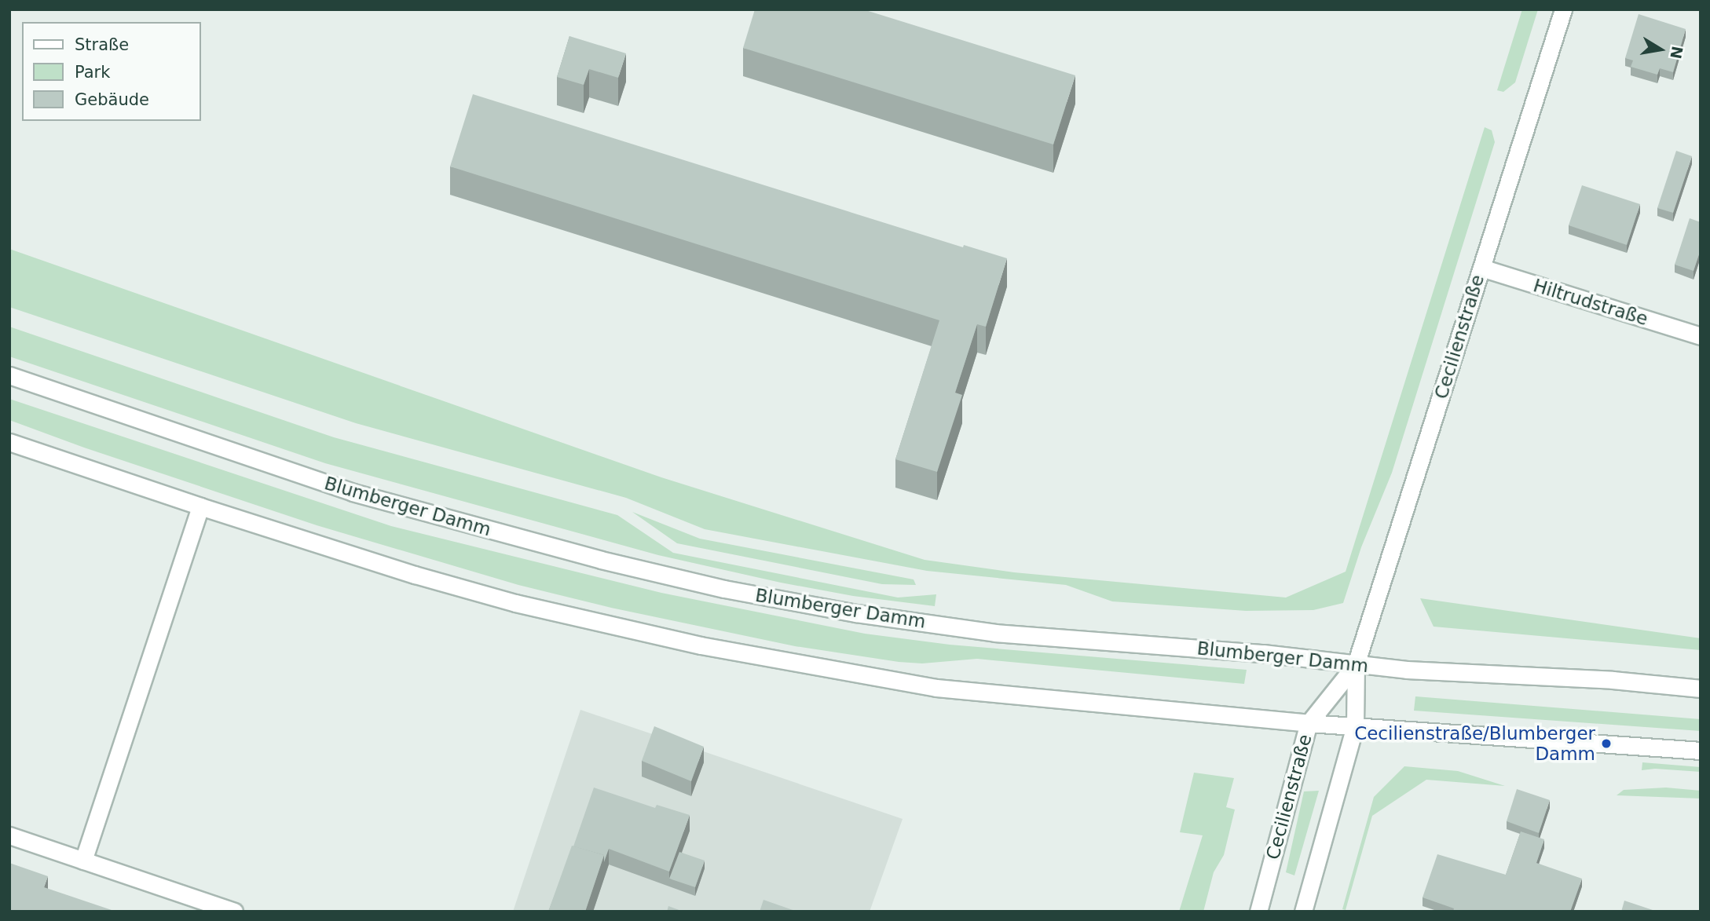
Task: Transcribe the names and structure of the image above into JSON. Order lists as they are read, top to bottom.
{
  "streets": {
    "main road": ["Hiltrudstraße", "Cecilienstraße", "Blumberger Damm"]
  },
  "crossings": [
    ["Hiltrudstraße", "Cecilienstraße"],
    ["Cecilienstraße", "Blumberger Damm"]
  ],
  "places": ["Cecilienstraße/Blumberger Damm"],
  "legend": ["Straße", "Park", "Gebäude"],
  "north": "right"
}
